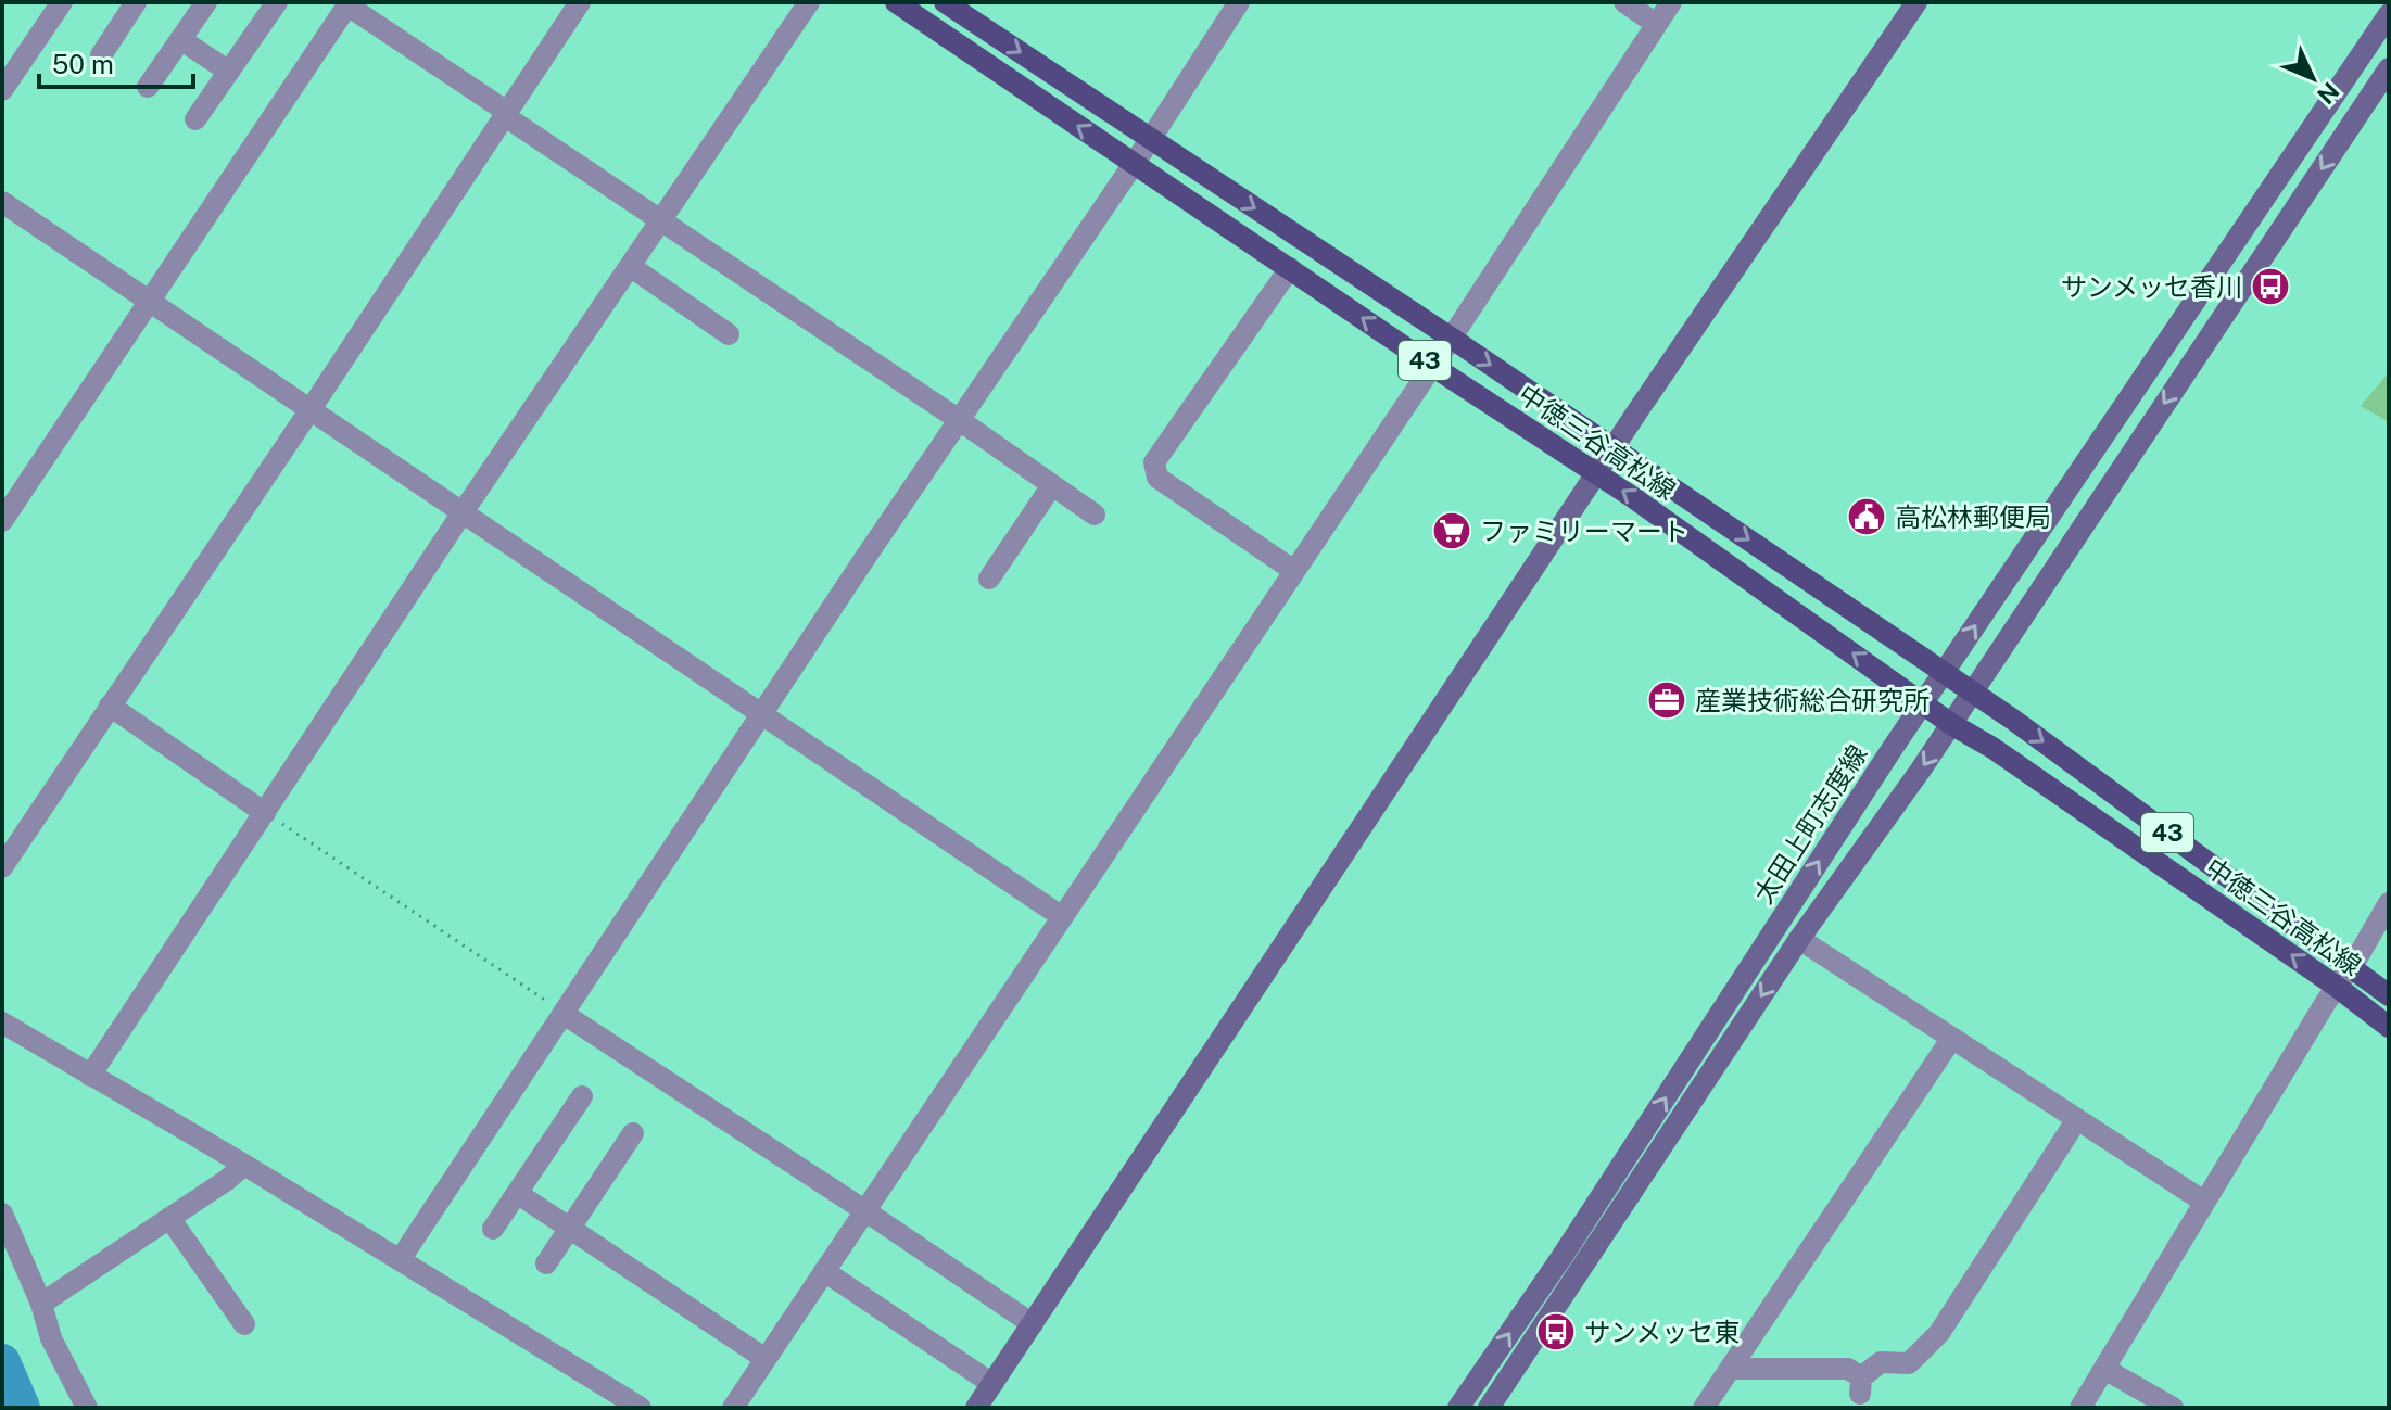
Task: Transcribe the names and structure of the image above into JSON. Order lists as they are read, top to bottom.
{
  "streets": {
    "main road": ["43", "中徳三谷高松線", "太田上町志度線"]
  },
  "crossings": [
    ["中徳三谷高松線", "太田上町志度線"]
  ],
  "places": {
    "bus stop": ["サンメッセ香川", "サンメッセ東"],
    "public building": ["高松林郵便局"],
    "supermarket": ["ファミリーマート"],
    "office": ["産業技術総合研究所"]
  },
  "scale_bar": "50 m",
  "north": "bottom right"
}
